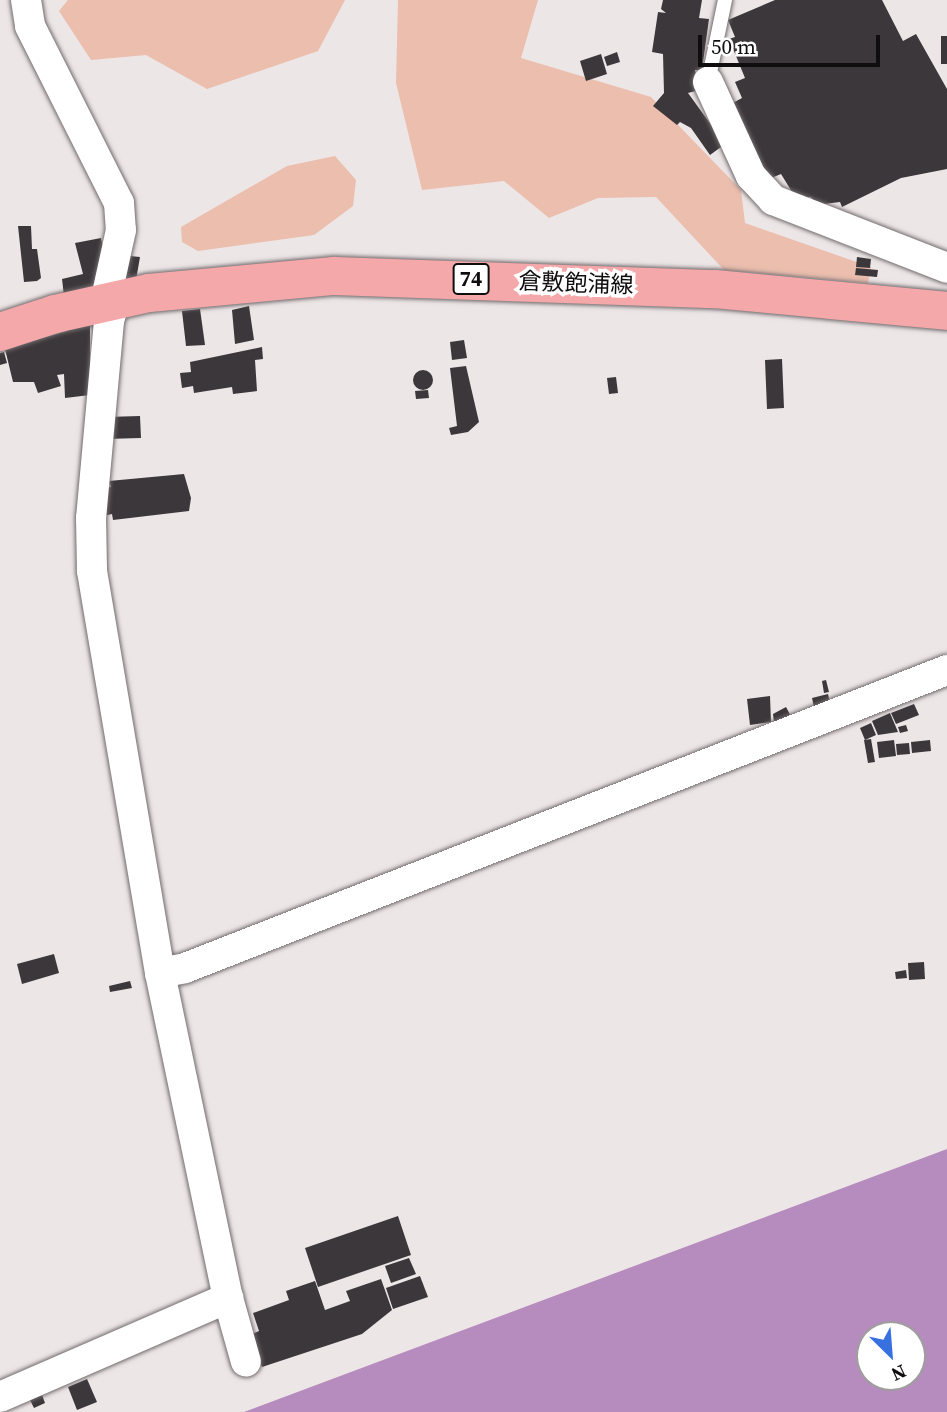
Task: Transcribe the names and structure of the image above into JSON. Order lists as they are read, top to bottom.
{
  "streets": {
    "main road": ["74", "倉敷飽浦線"]
  },
  "scale_bar": "50 m",
  "north": "bottom right"
}
